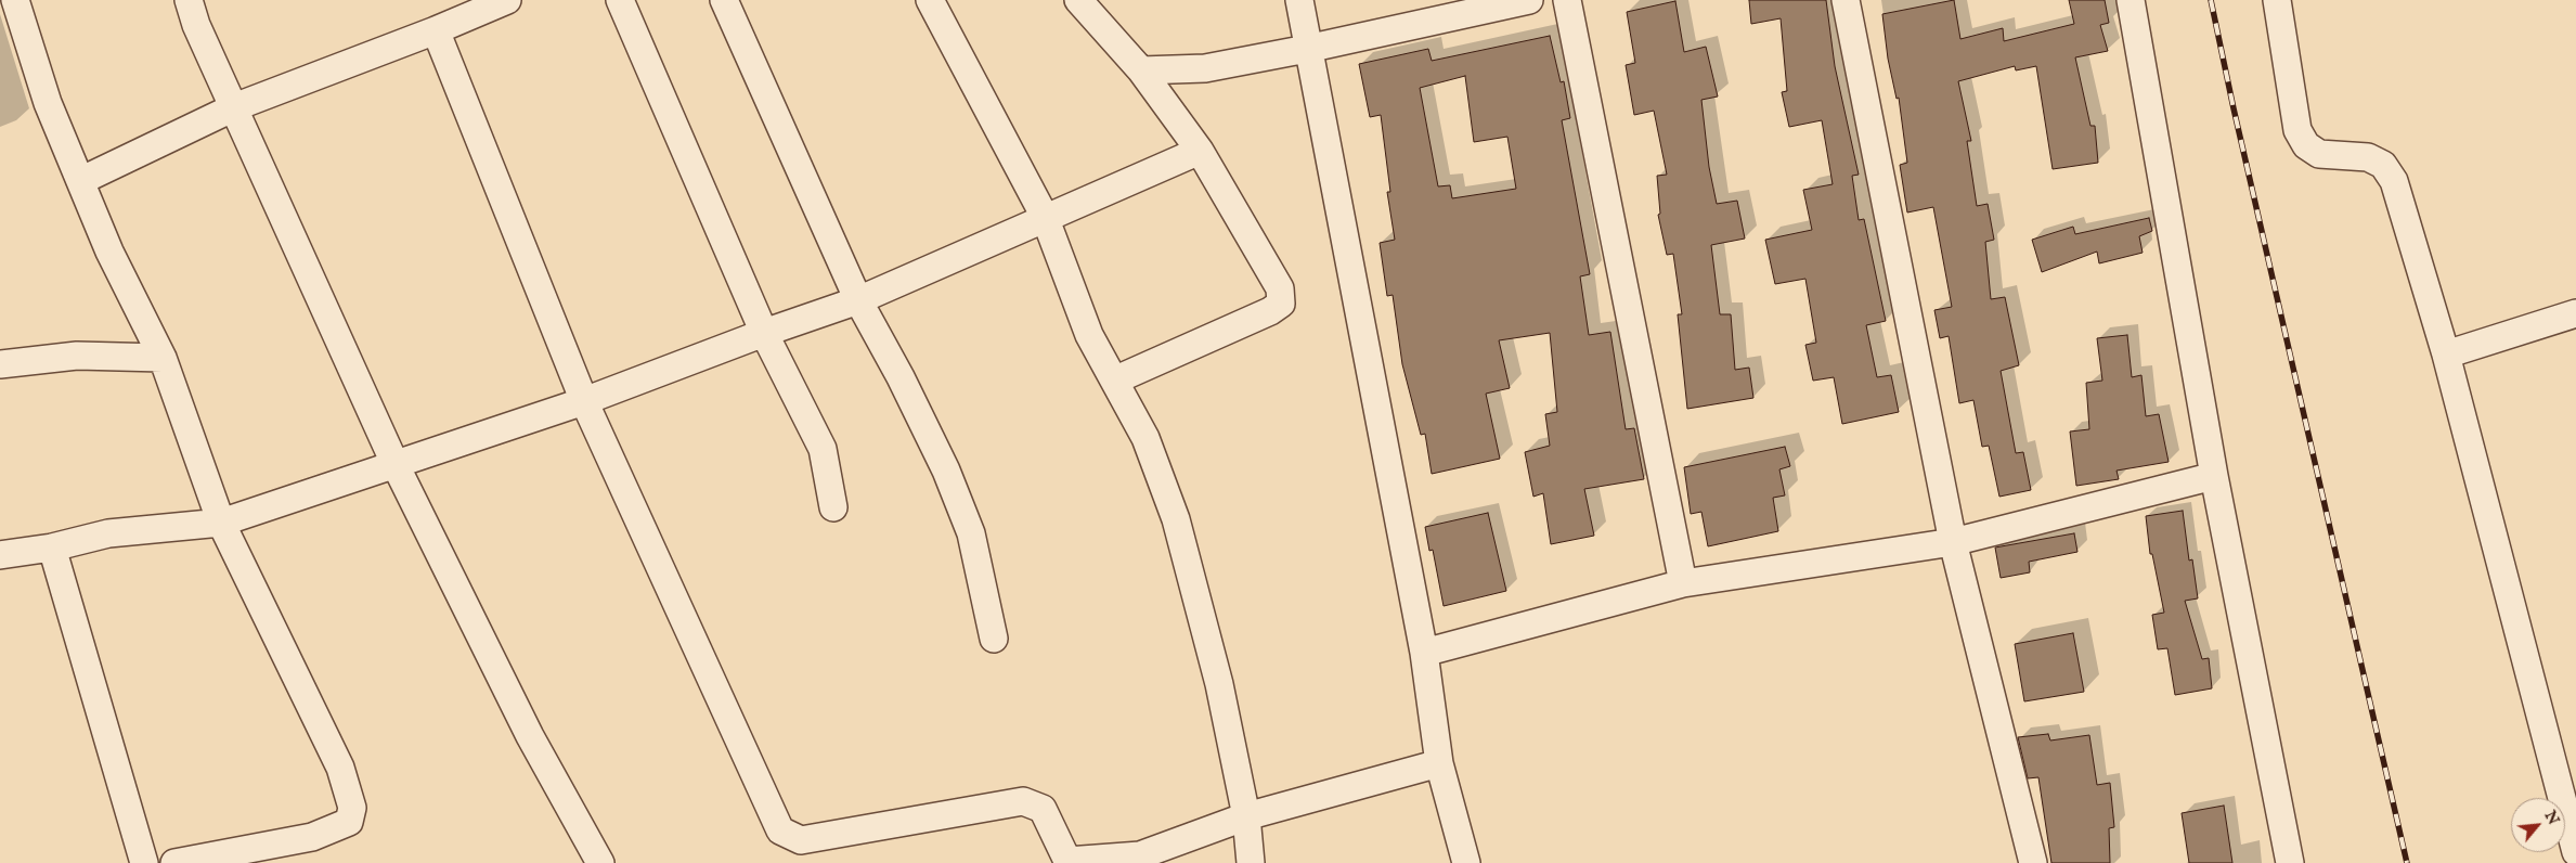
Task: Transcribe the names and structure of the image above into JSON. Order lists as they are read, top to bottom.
{
  "north": "top right"
}
